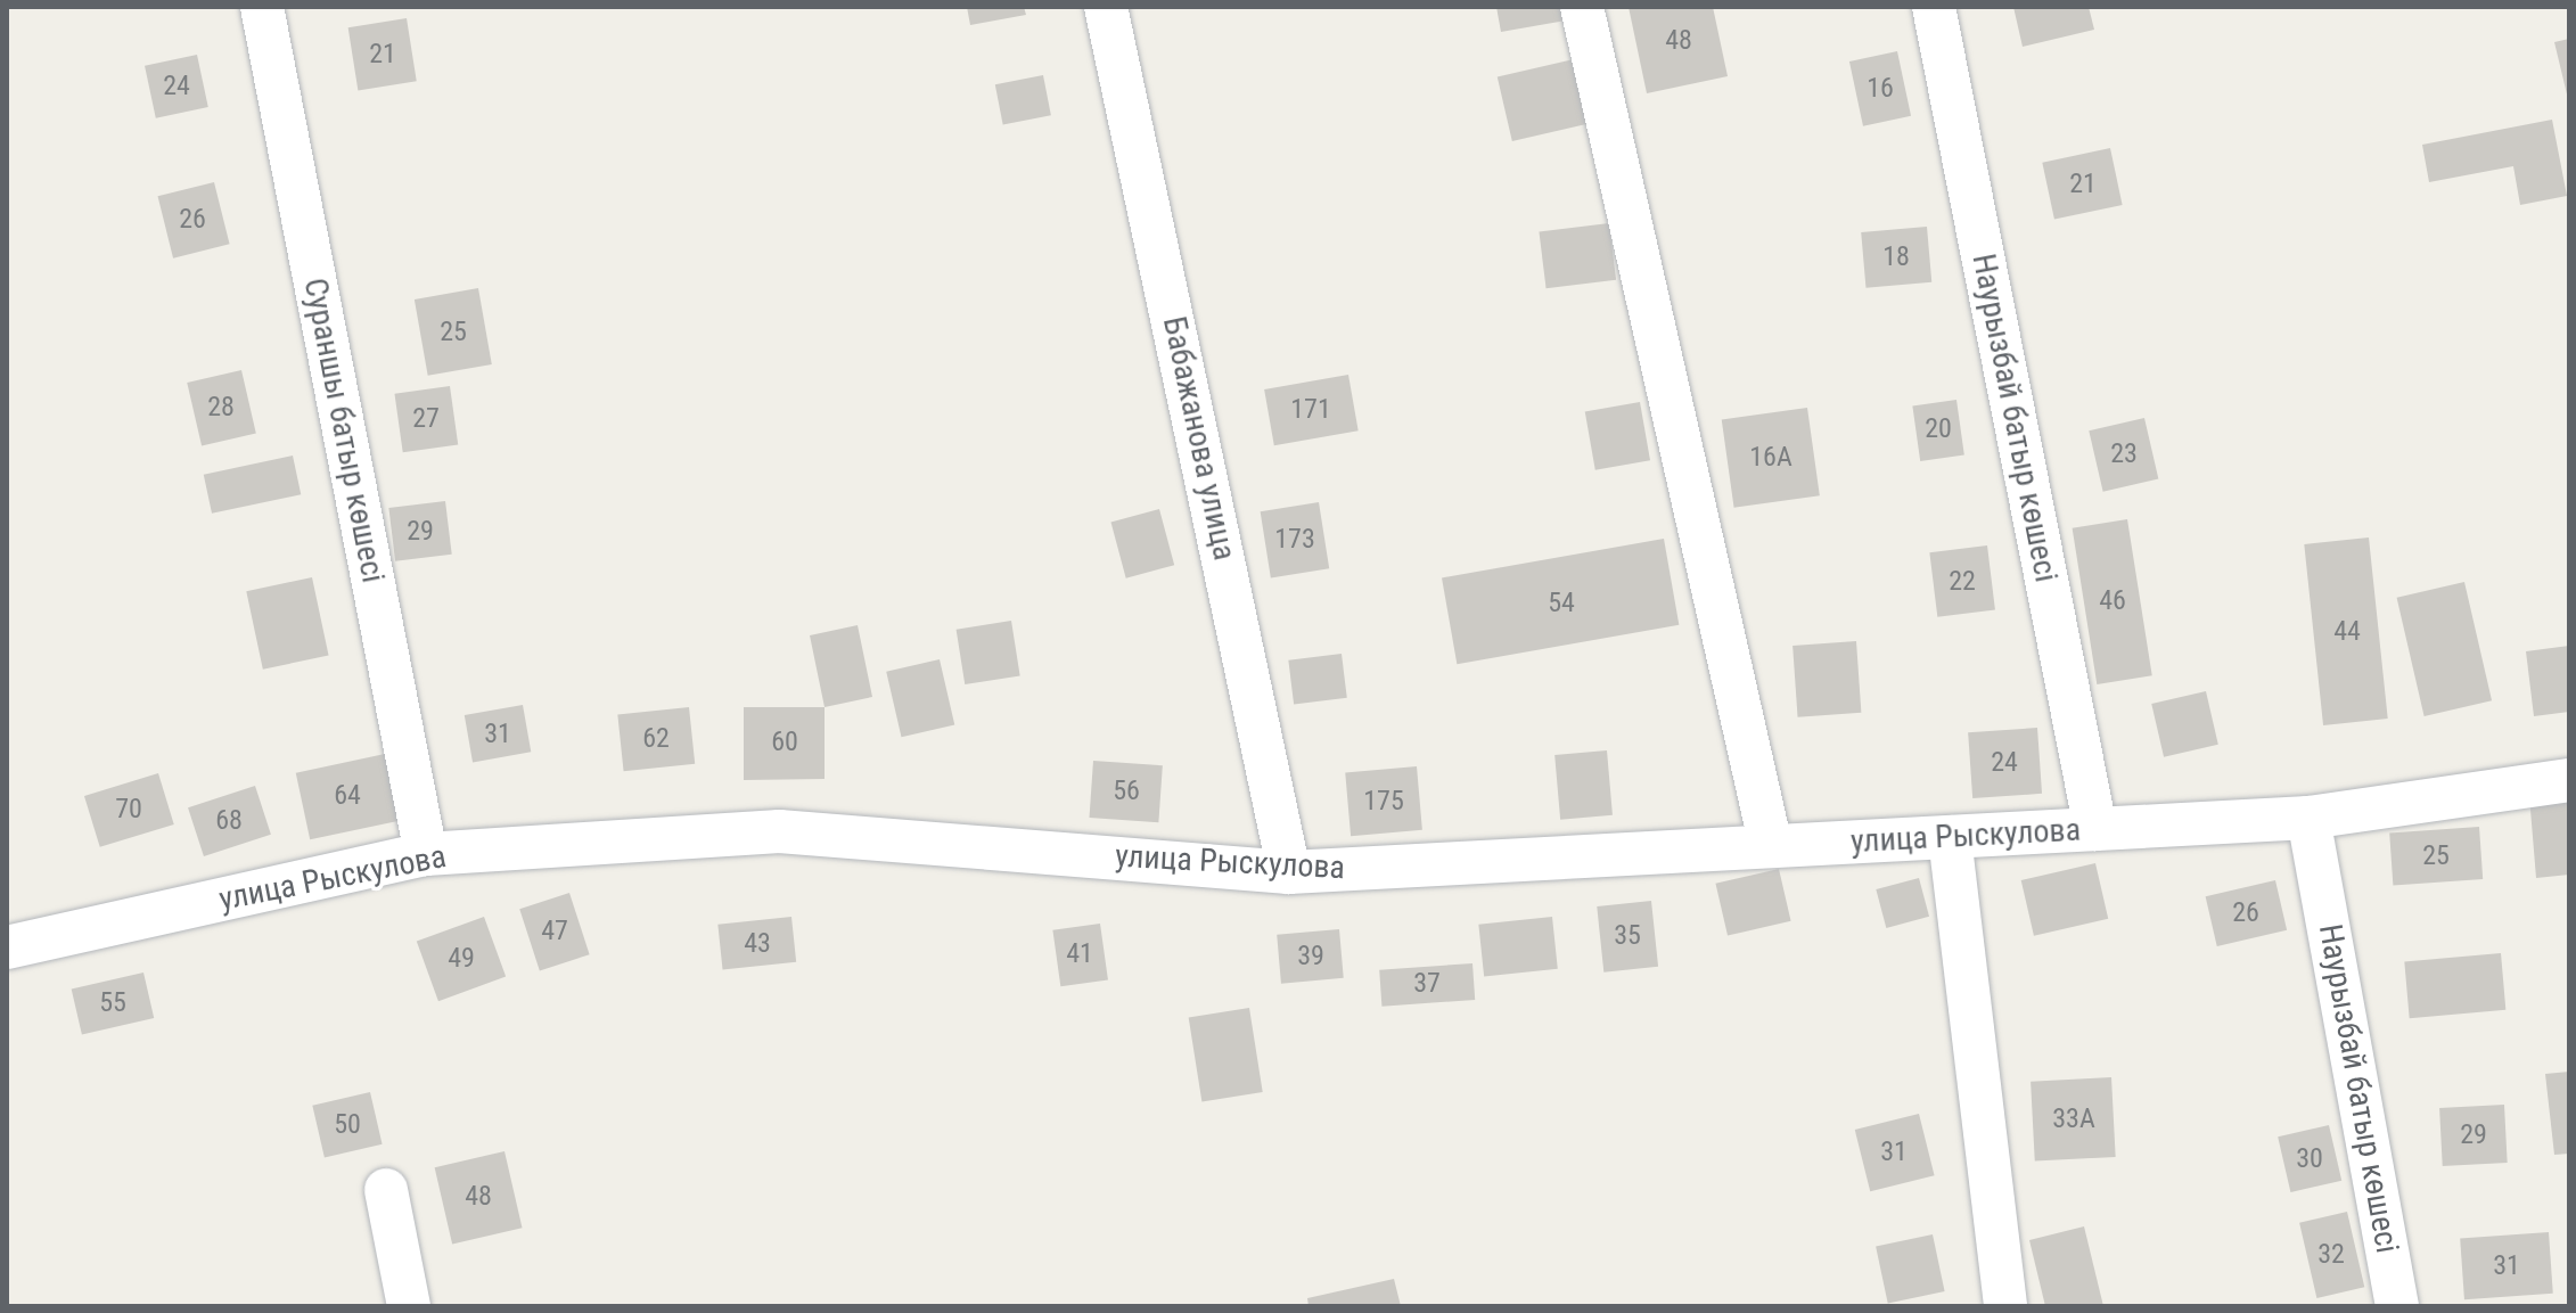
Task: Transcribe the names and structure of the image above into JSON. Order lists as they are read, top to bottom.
{
  "streets": {
    "street": [
      "Наурызбай батыр көшесі",
      "Сураншы батыр көшесі",
      "Бабажанова улица",
      "улица Рыскулова"
    ]
  },
  "crossings": [
    ["Наурызбай батыр көшесі", "улица Рыскулова"],
    ["Сураншы батыр көшесі", "улица Рыскулова"],
    ["Бабажанова улица", "улица Рыскулова"]
  ],
  "house_numbers": [
    "48",
    "21",
    "24",
    "16",
    "21",
    "26",
    "18",
    "25",
    "28",
    "171",
    "27",
    "20",
    "23",
    "16А",
    "29",
    "173",
    "22",
    "46",
    "54",
    "44",
    "31",
    "62",
    "60",
    "24",
    "56",
    "64",
    "175",
    "70",
    "68",
    "25",
    "26",
    "47",
    "35",
    "43",
    "41",
    "39",
    "49",
    "37",
    "55",
    "33А",
    "50",
    "29",
    "31",
    "30",
    "48",
    "32",
    "31"
  ]
}
